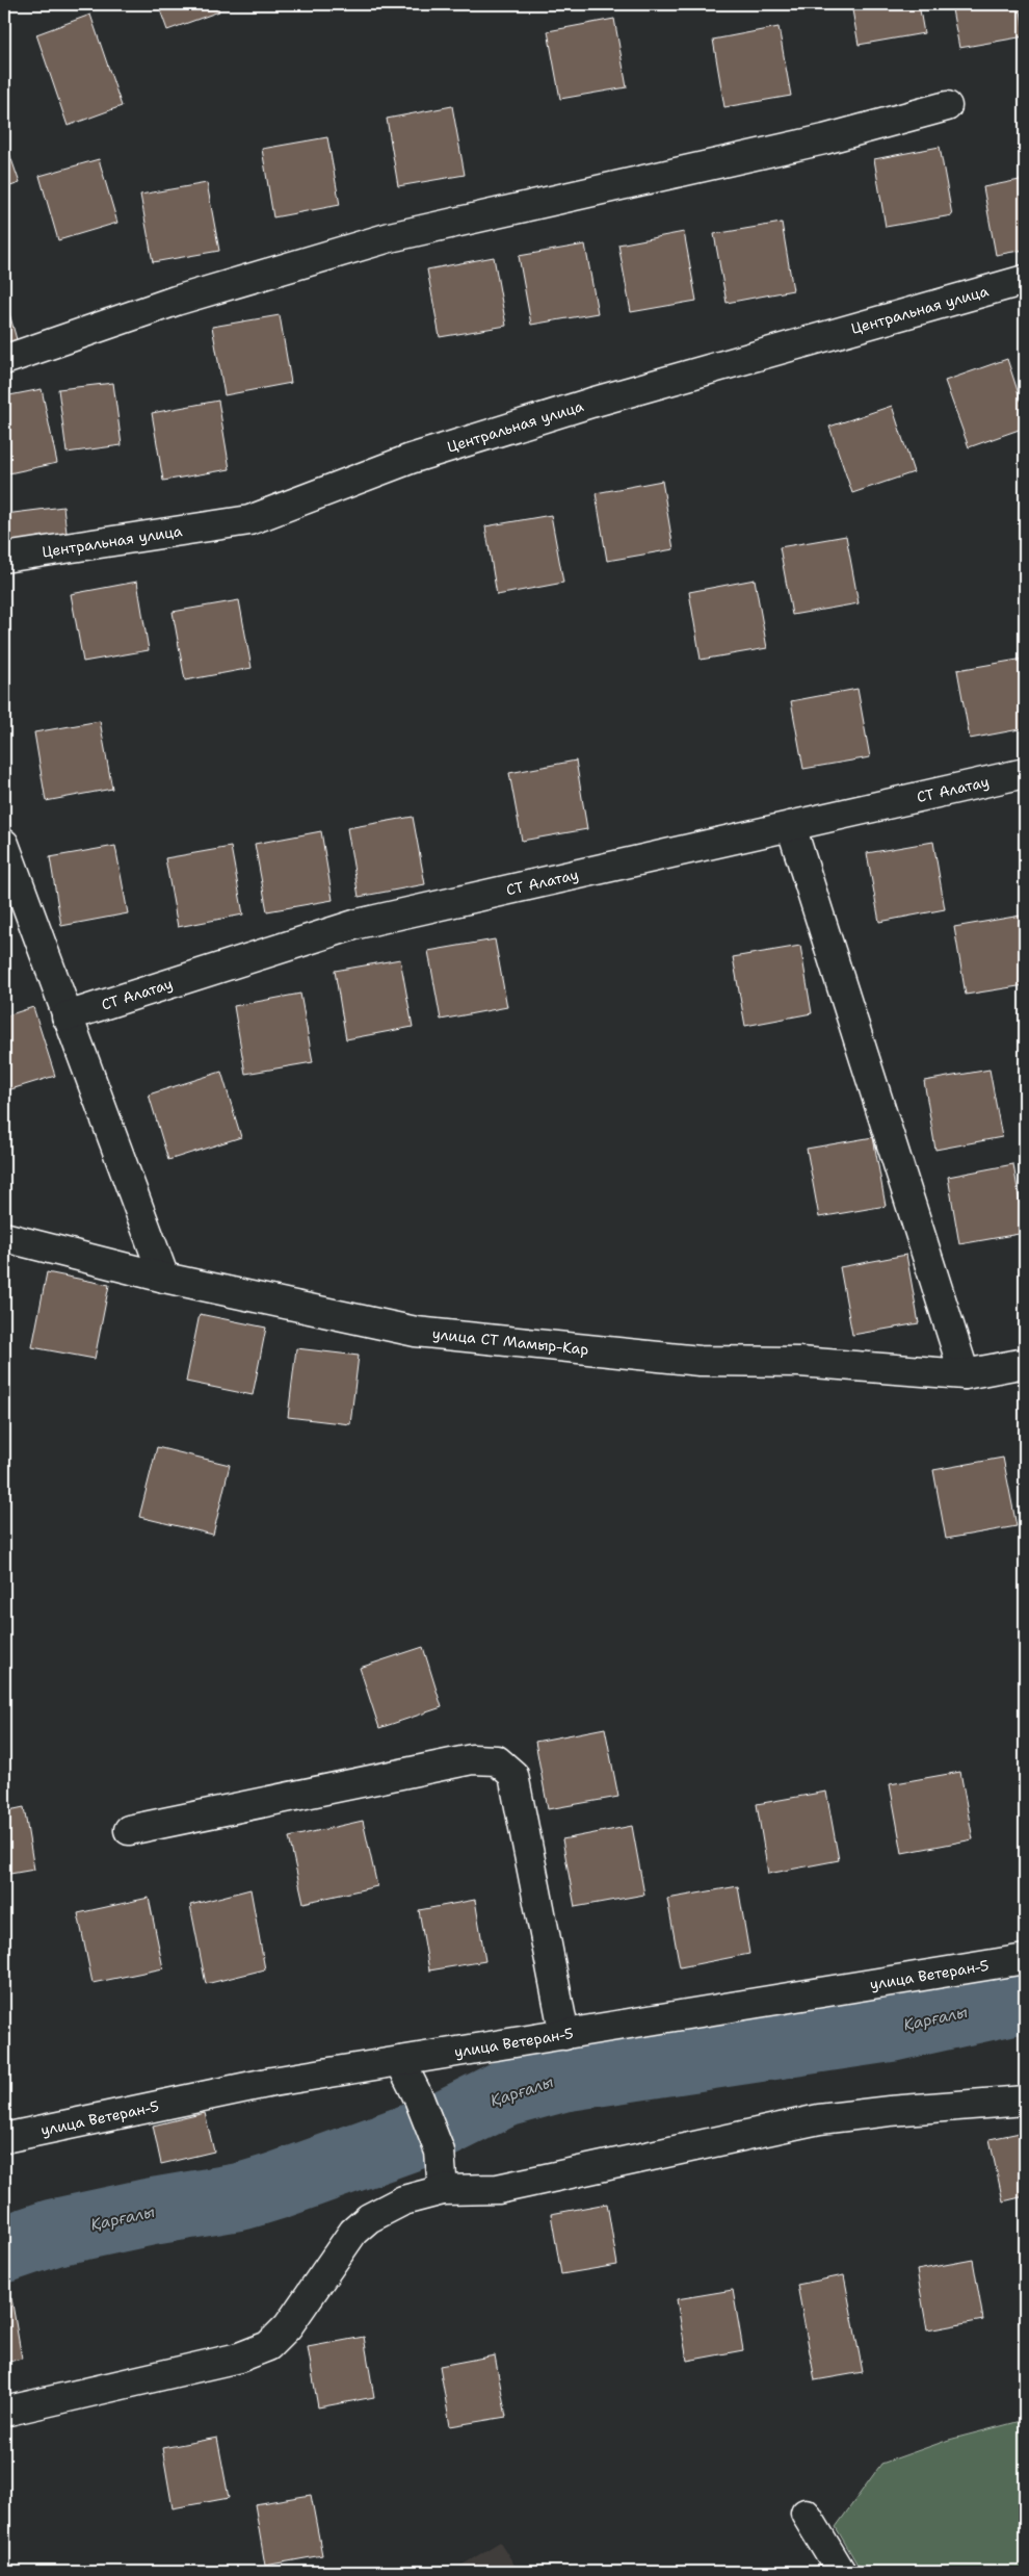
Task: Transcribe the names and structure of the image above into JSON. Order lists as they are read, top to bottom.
{
  "streets": {
    "street": [
      "Центральная улица",
      "СТ Алатау",
      "улица СТ Мамыр-Кар",
      "улица Ветеран-5"
    ]
  },
  "water": ["Қарғалы"]
}
